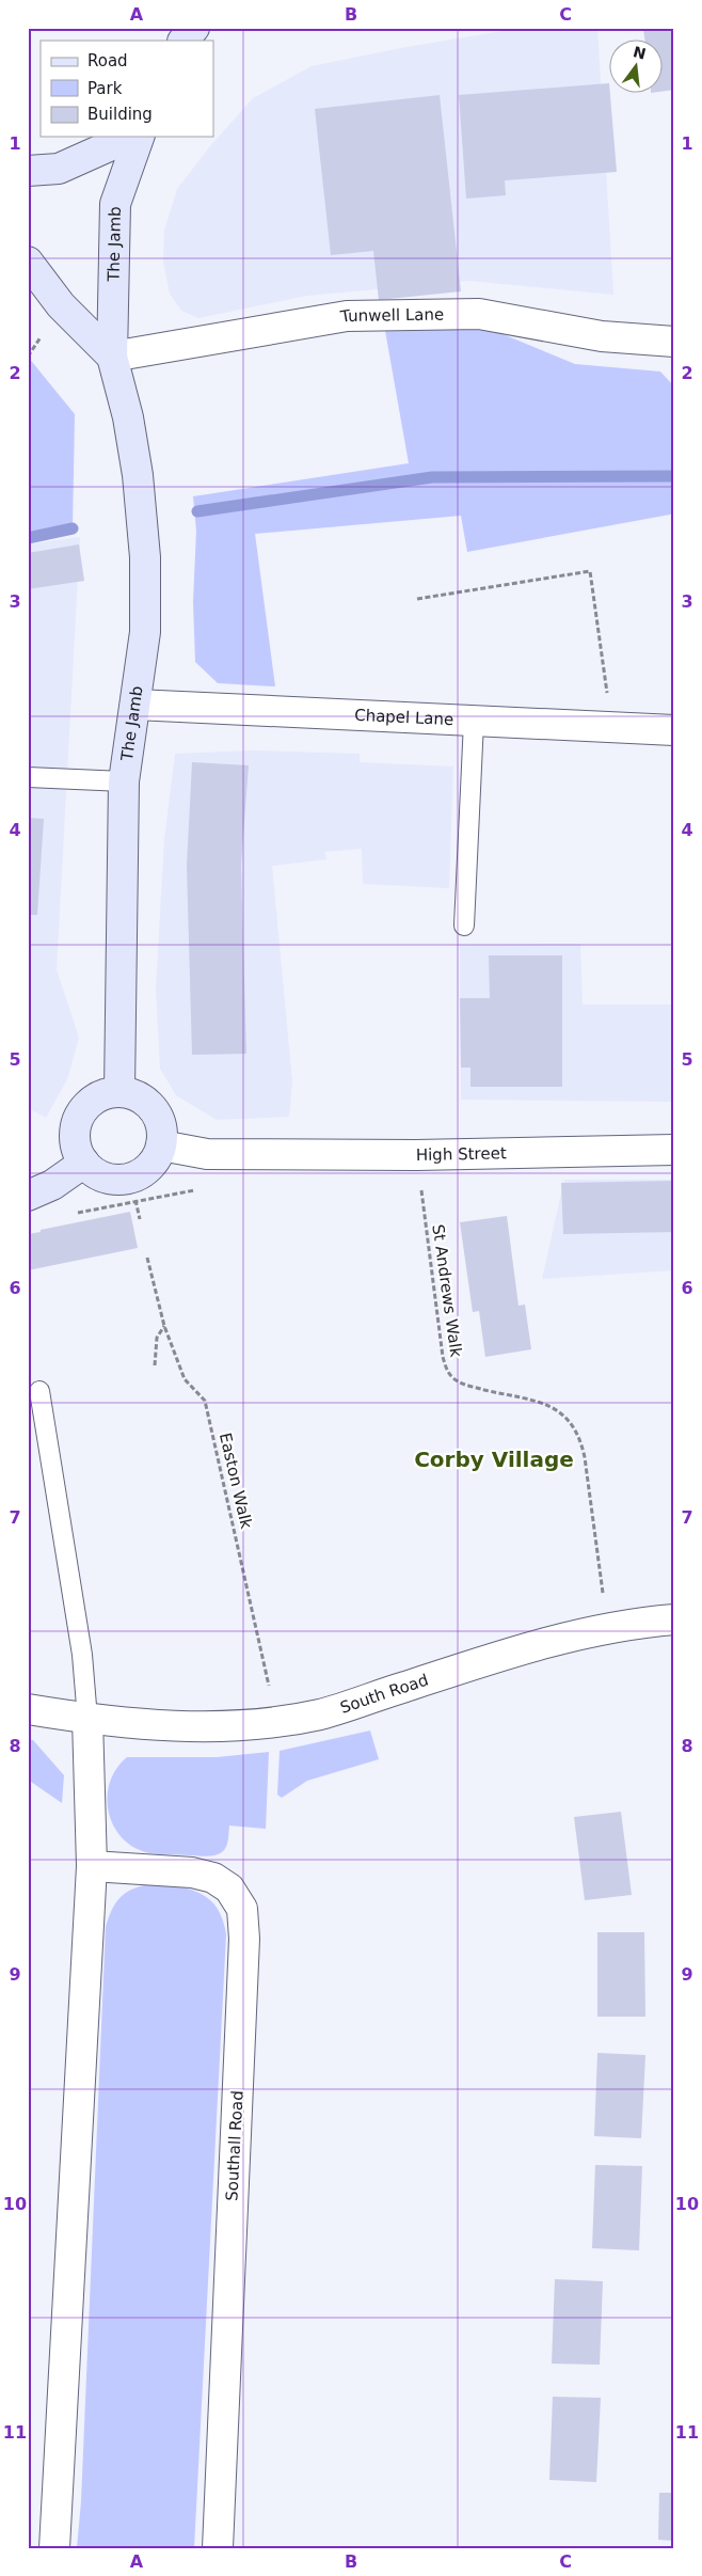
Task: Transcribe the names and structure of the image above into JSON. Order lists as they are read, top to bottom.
{
  "streets": {
    "main road": ["The Jamb"],
    "street": [
      "Tunwell Lane",
      "Chapel Lane",
      "High Street",
      "South Road",
      "Southall Road"
    ],
    "path": ["St Andrews Walk", "Easton Walk"]
  },
  "crossings": [
    ["The Jamb", "Tunwell Lane"],
    ["The Jamb", "Chapel Lane"],
    ["The Jamb", "High Street"],
    ["High Street", "St Andrews Walk"],
    ["St Andrews Walk", "South Road"],
    ["Easton Walk", "South Road"]
  ],
  "districts": ["Corby Village"],
  "legend": ["Road", "Park", "Building"],
  "north": "top",
  "grid": {
    "columns": ["A", "B", "C"],
    "rows": [
      "1",
      "2",
      "3",
      "4",
      "5",
      "6",
      "7",
      "8",
      "9",
      "10",
      "11"
    ]
  }
}
